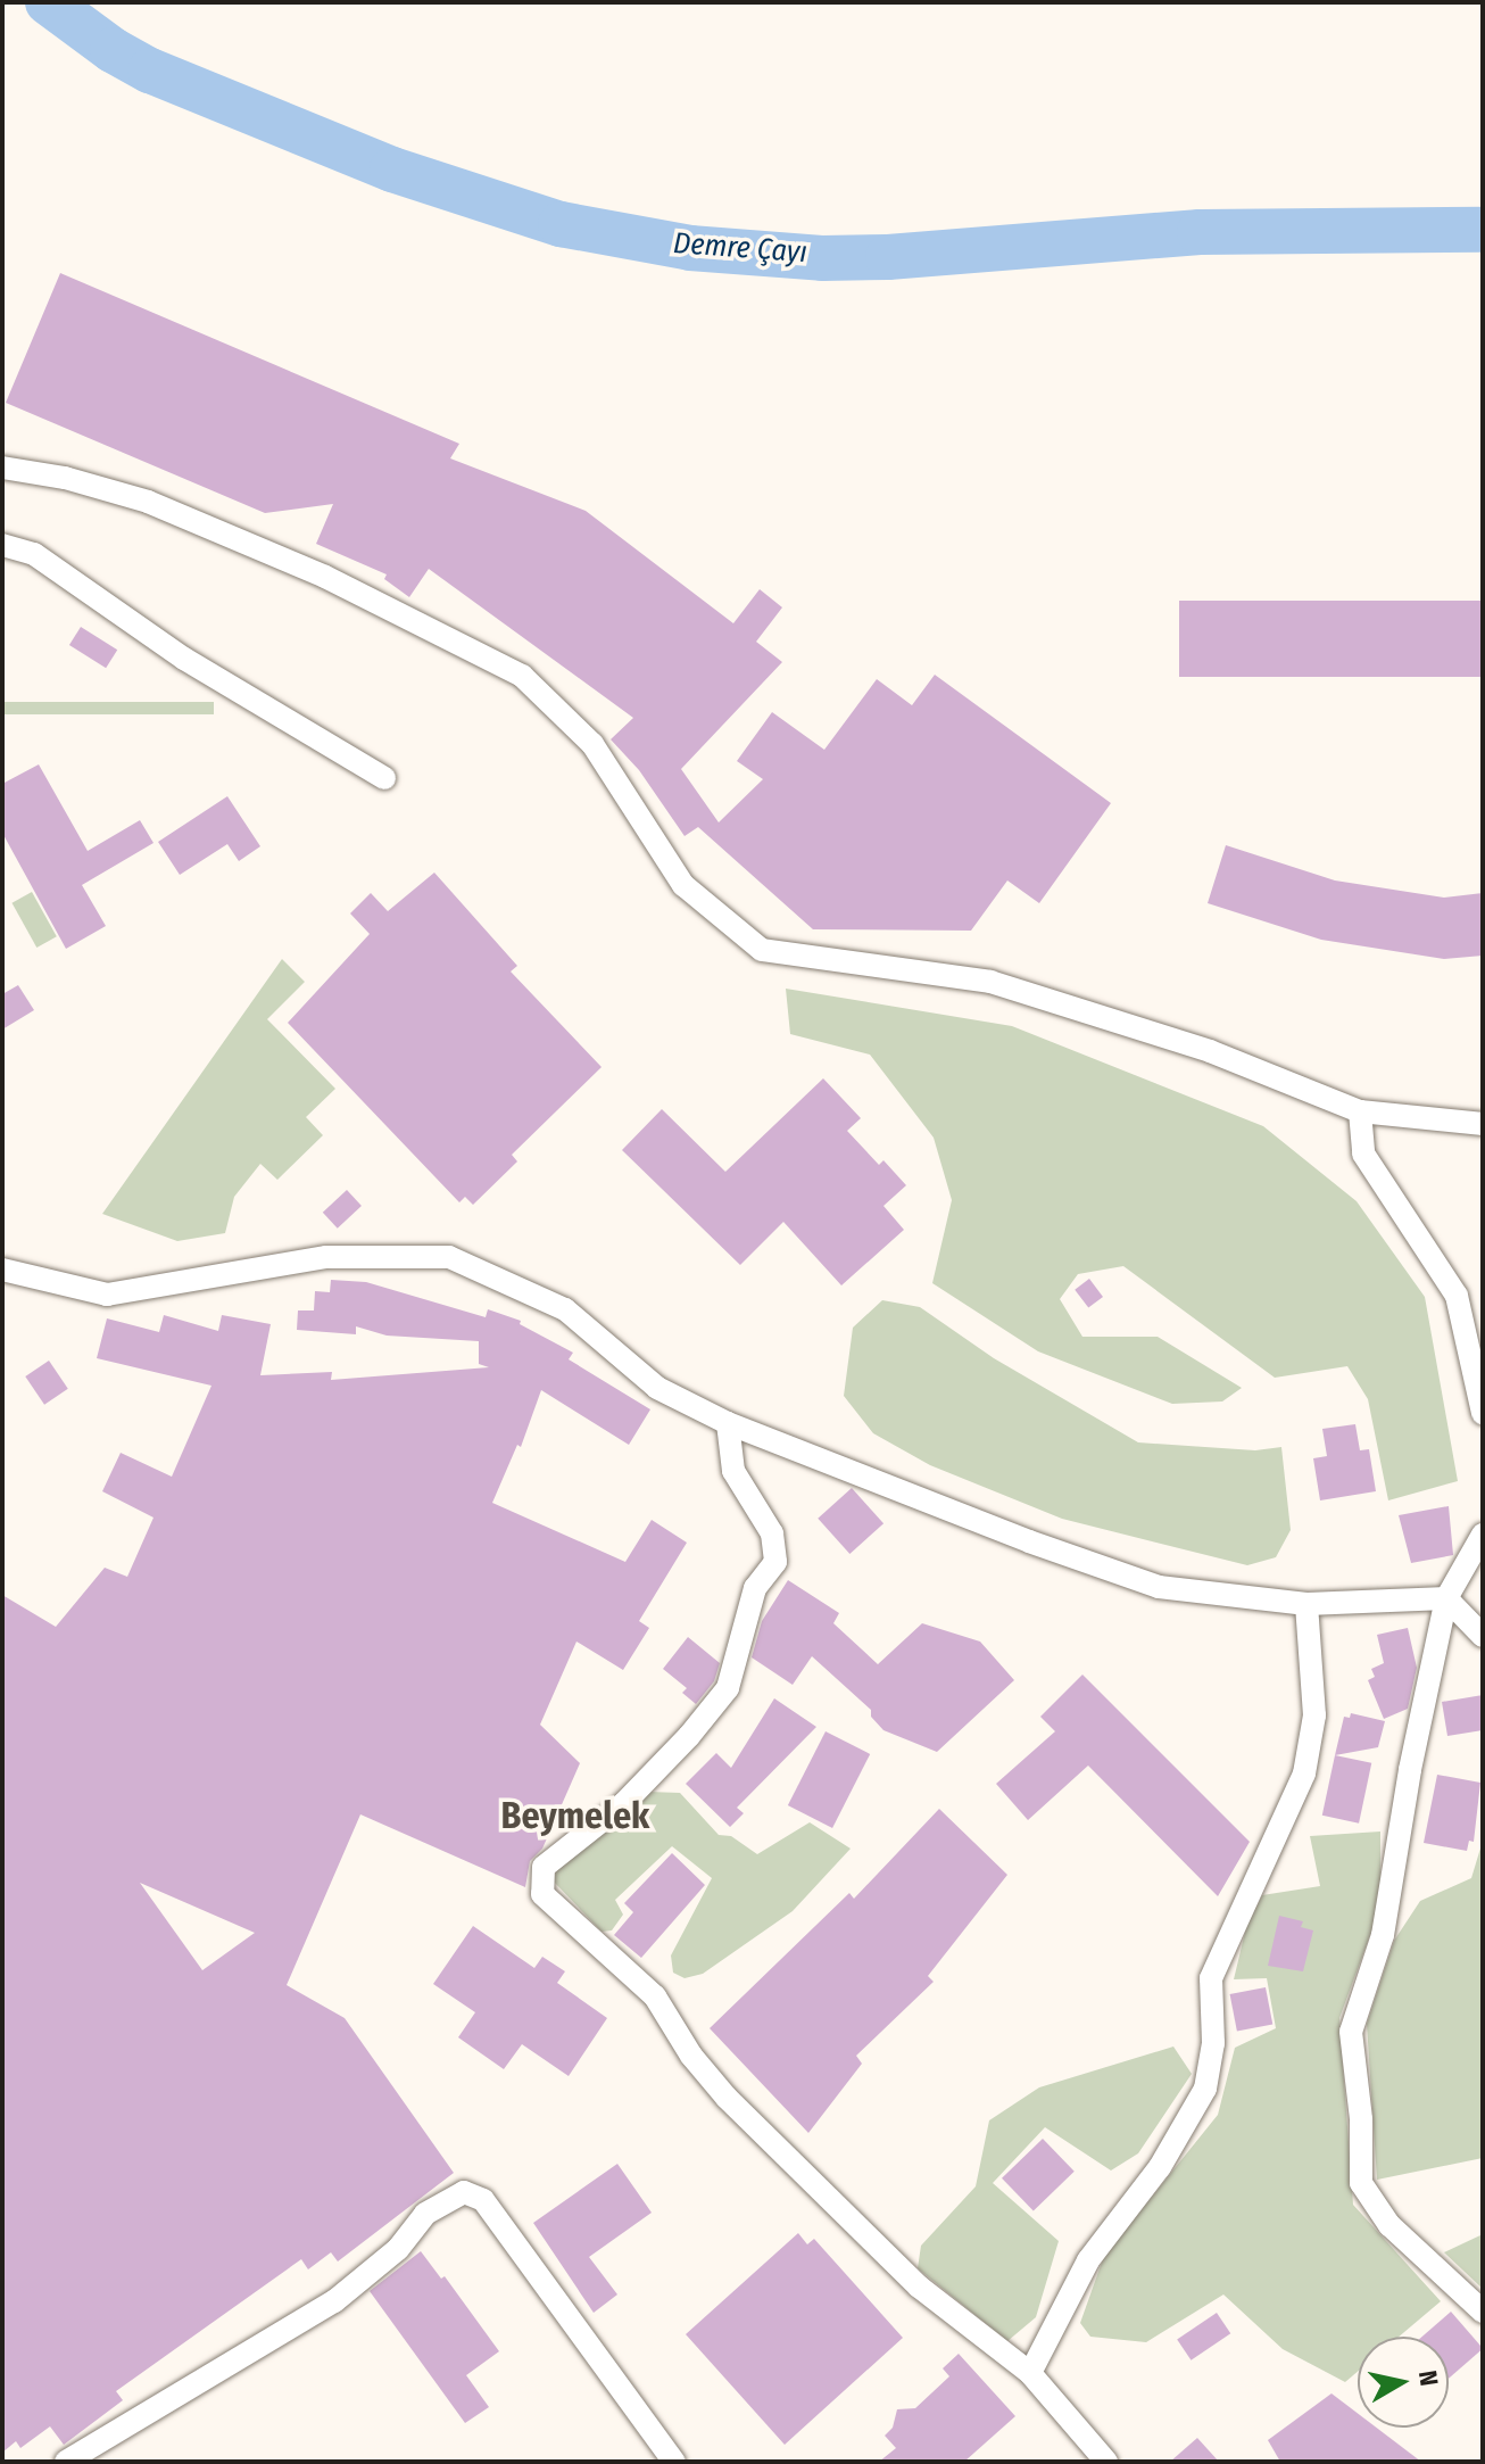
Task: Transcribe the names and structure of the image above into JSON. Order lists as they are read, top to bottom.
{
  "districts": ["Beymelek"],
  "water": ["Demre Çayı"],
  "north": "right"
}
